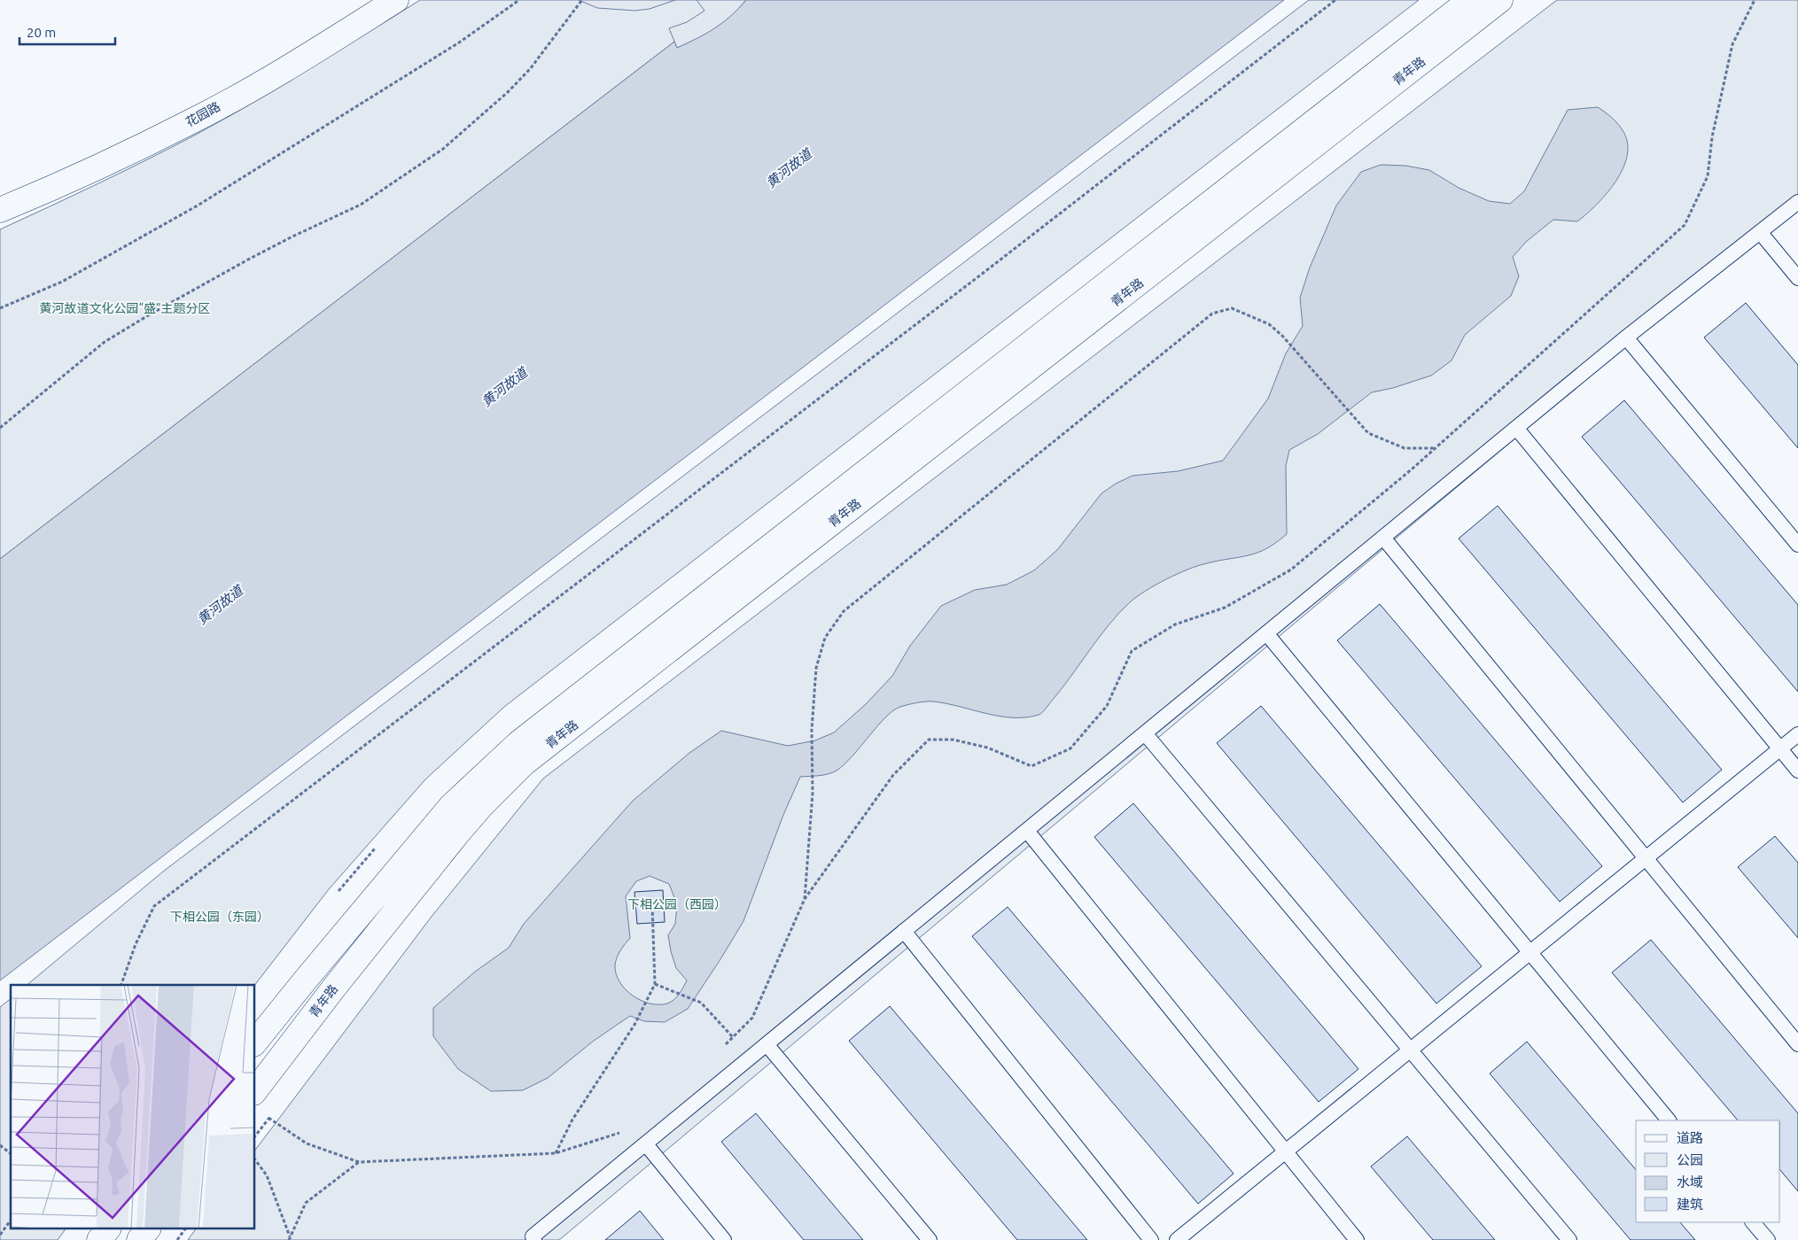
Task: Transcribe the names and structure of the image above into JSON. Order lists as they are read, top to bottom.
{
  "streets": {
    "street": ["青年路", "花园路"]
  },
  "water": ["黄河故道"],
  "parks": ["黄河故道文化公园“盛”主题分区", "下相公园（西园）", "下相公园（东园）"],
  "legend": [
    "道路",
    "公园",
    "水域",
    "建筑"
  ],
  "scale_bar": "20 m"
}
